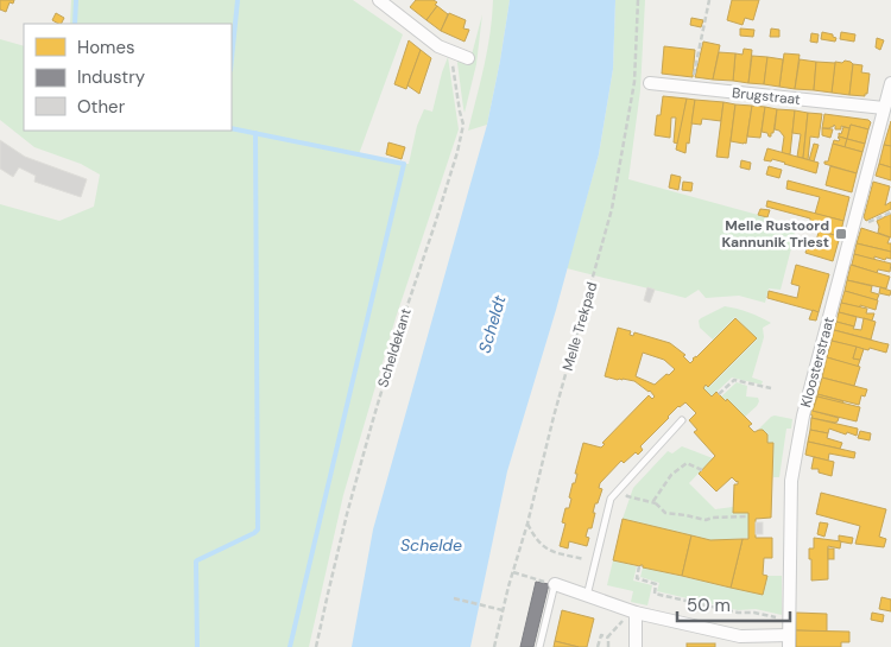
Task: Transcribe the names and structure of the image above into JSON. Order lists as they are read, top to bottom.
{
  "streets": {
    "street": ["Brugstraat", "Kloosterstraat"],
    "path": ["Melle Trekpad", "Scheldekant"]
  },
  "crossings": [
    ["Brugstraat", "Kloosterstraat"]
  ],
  "water": ["Scheldt", "Schelde"],
  "places": {
    "transit": ["Melle Rustoord Kannunik Triest"]
  },
  "legend": ["Homes", "Industry", "Other"],
  "scale_bar": "50 m"
}
